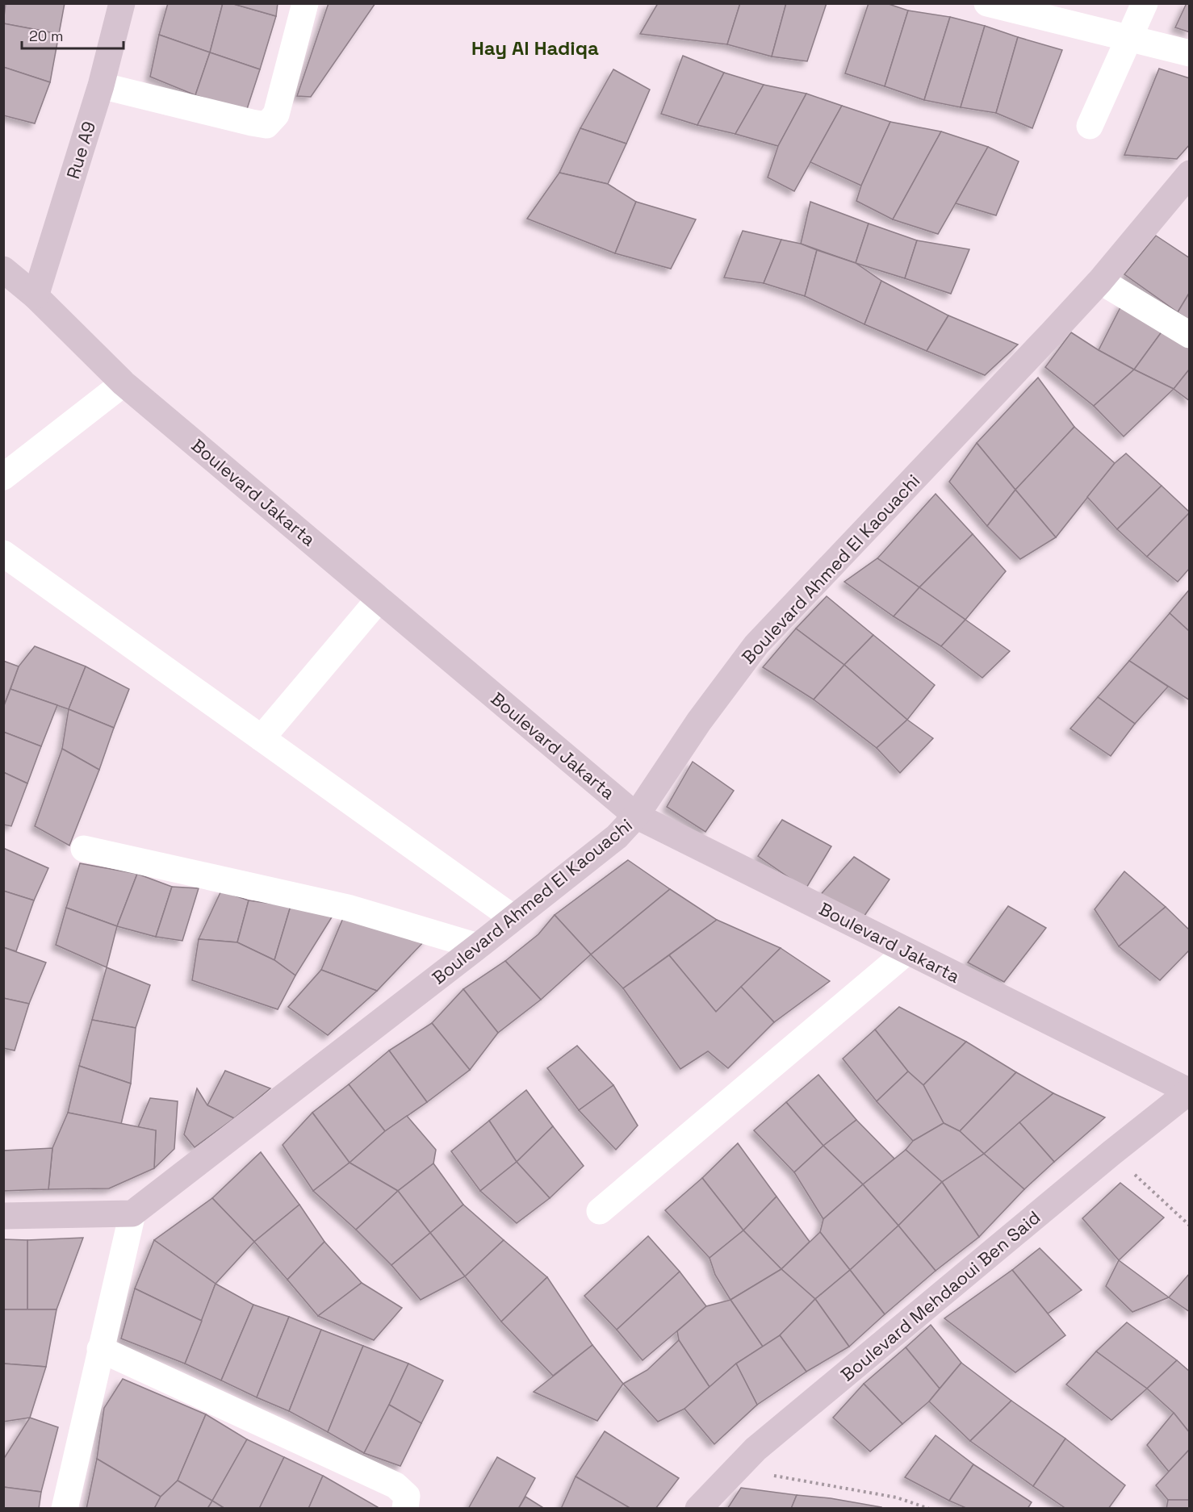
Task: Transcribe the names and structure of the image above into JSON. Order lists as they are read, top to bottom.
{
  "streets": {
    "street": [
      "Rue A9",
      "Boulevard Jakarta",
      "Boulevard Ahmed El Kaouachi",
      "Boulevard Mehdaoui Ben Said"
    ]
  },
  "crossings": [
    ["Rue A9", "Boulevard Jakarta"],
    ["Boulevard Jakarta", "Boulevard Ahmed El Kaouachi"],
    ["Boulevard Jakarta", "Boulevard Mehdaoui Ben Said"]
  ],
  "districts": ["Hay Al Hadiqa"],
  "scale_bar": "20 m"
}
